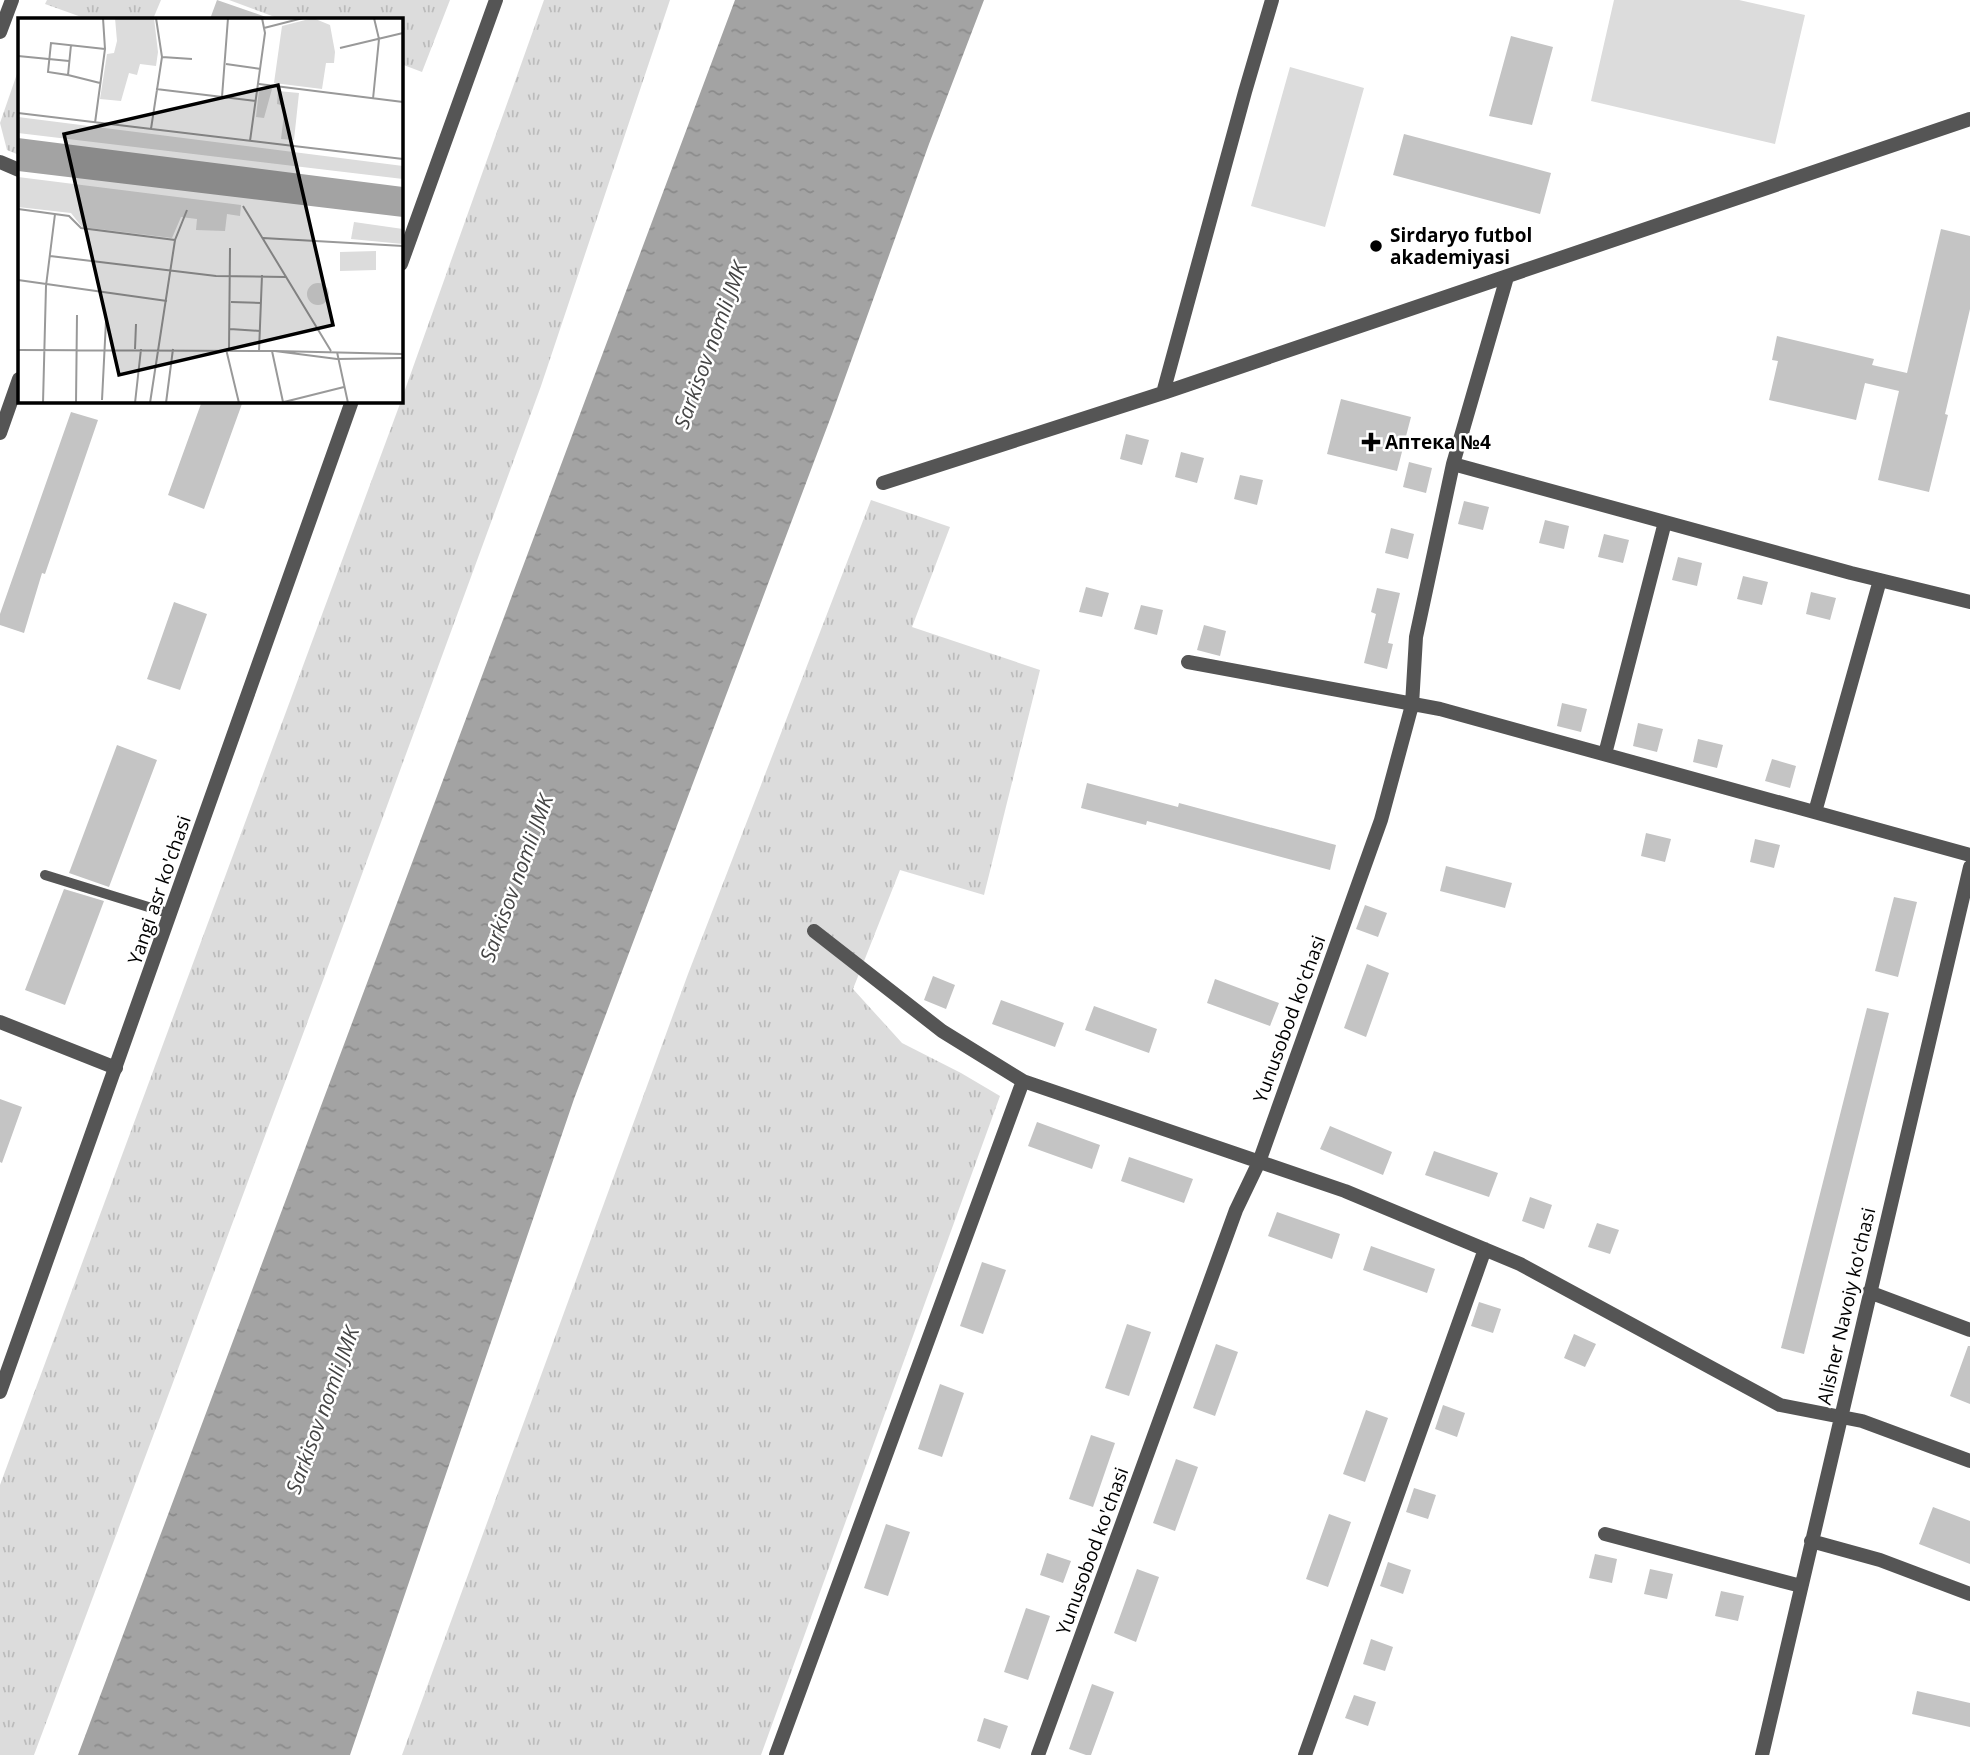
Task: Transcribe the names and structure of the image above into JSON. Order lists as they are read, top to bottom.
{
  "streets": {
    "street": ["Yangi asr ko'chasi", "Yunusobod ko'chasi", "Alisher Navoiy ko'chasi"]
  },
  "water": ["Sarkisov nomli JMK"],
  "places": {
    "other": ["Sirdaryo futbol akademiyasi"],
    "health": ["Аптека №4"]
  }
}
